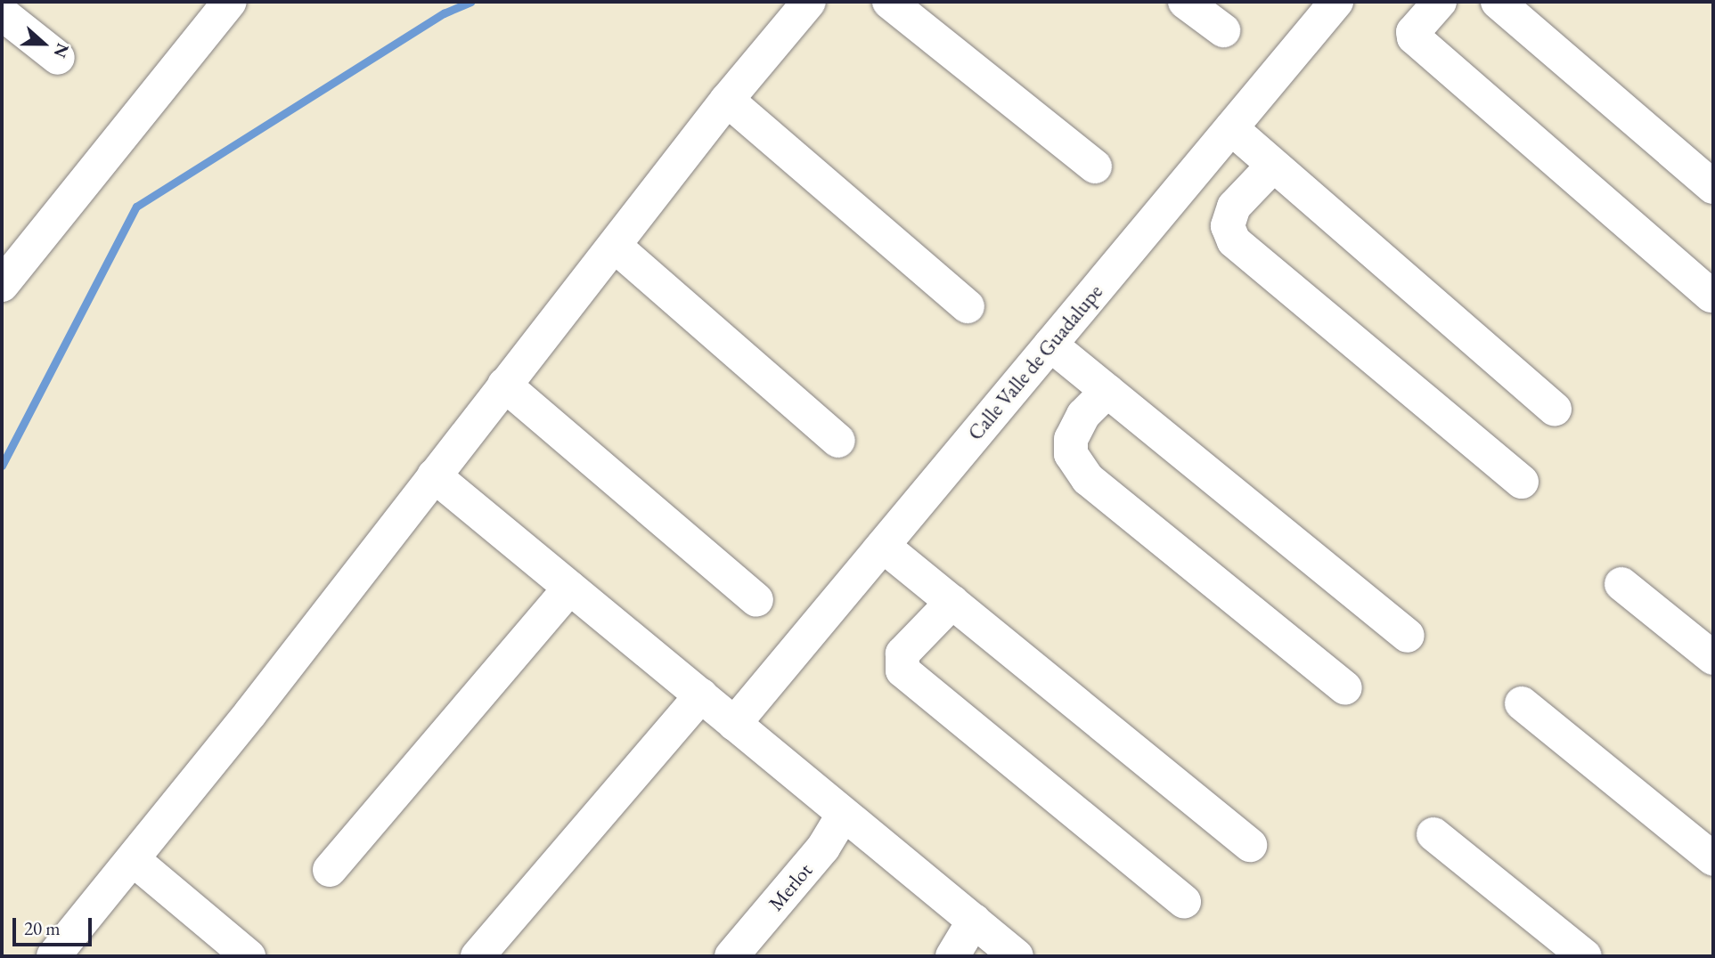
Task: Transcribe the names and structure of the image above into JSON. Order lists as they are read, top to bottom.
{
  "streets": {
    "street": ["Calle Valle de Guadalupe", "Merlot"]
  },
  "scale_bar": "20 m",
  "north": "right"
}
